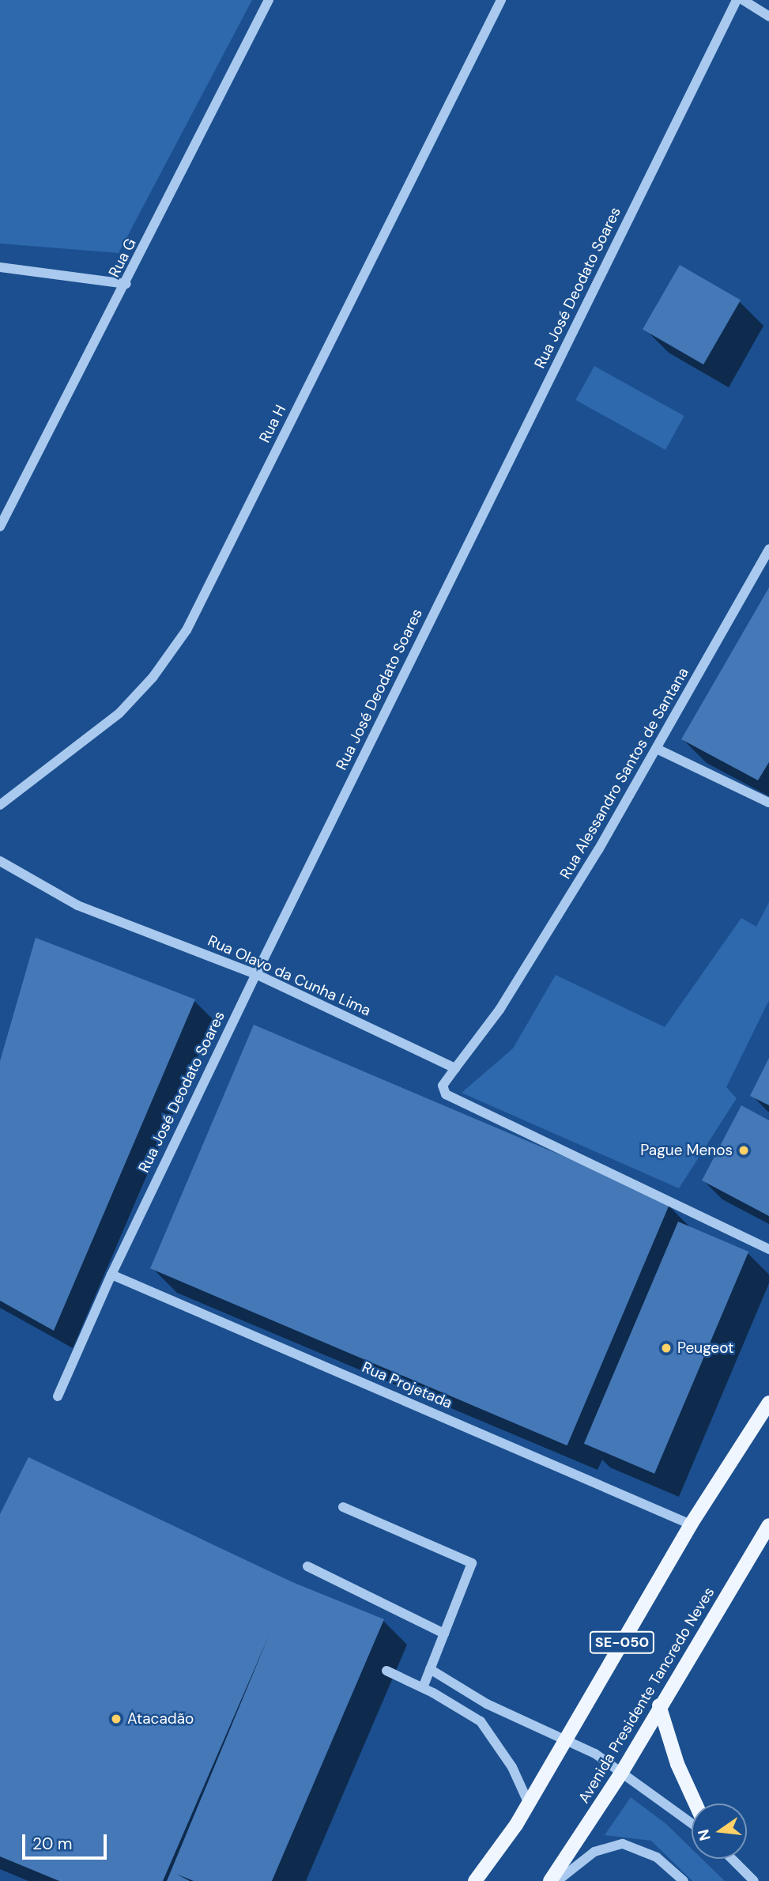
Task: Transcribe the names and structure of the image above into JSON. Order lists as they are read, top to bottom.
{
  "streets": {
    "main road": ["SE-050", "Avenida Presidente Tancredo Neves"],
    "street": [
      "Rua G",
      "Rua José Deodato Soares",
      "Rua H",
      "Rua Alessandro Santos de Santana",
      "Rua Olavo da Cunha Lima",
      "Rua Projetada"
    ]
  },
  "crossings": [
    ["Rua José Deodato Soares", "Rua Olavo da Cunha Lima"],
    ["Rua José Deodato Soares", "Rua Projetada"],
    ["Rua Alessandro Santos de Santana", "Rua Olavo da Cunha Lima"],
    ["Rua Projetada", "SE-050"]
  ],
  "places": ["Pague Menos", "Peugeot", "Atacadão"],
  "scale_bar": "20 m",
  "north": "left"
}
